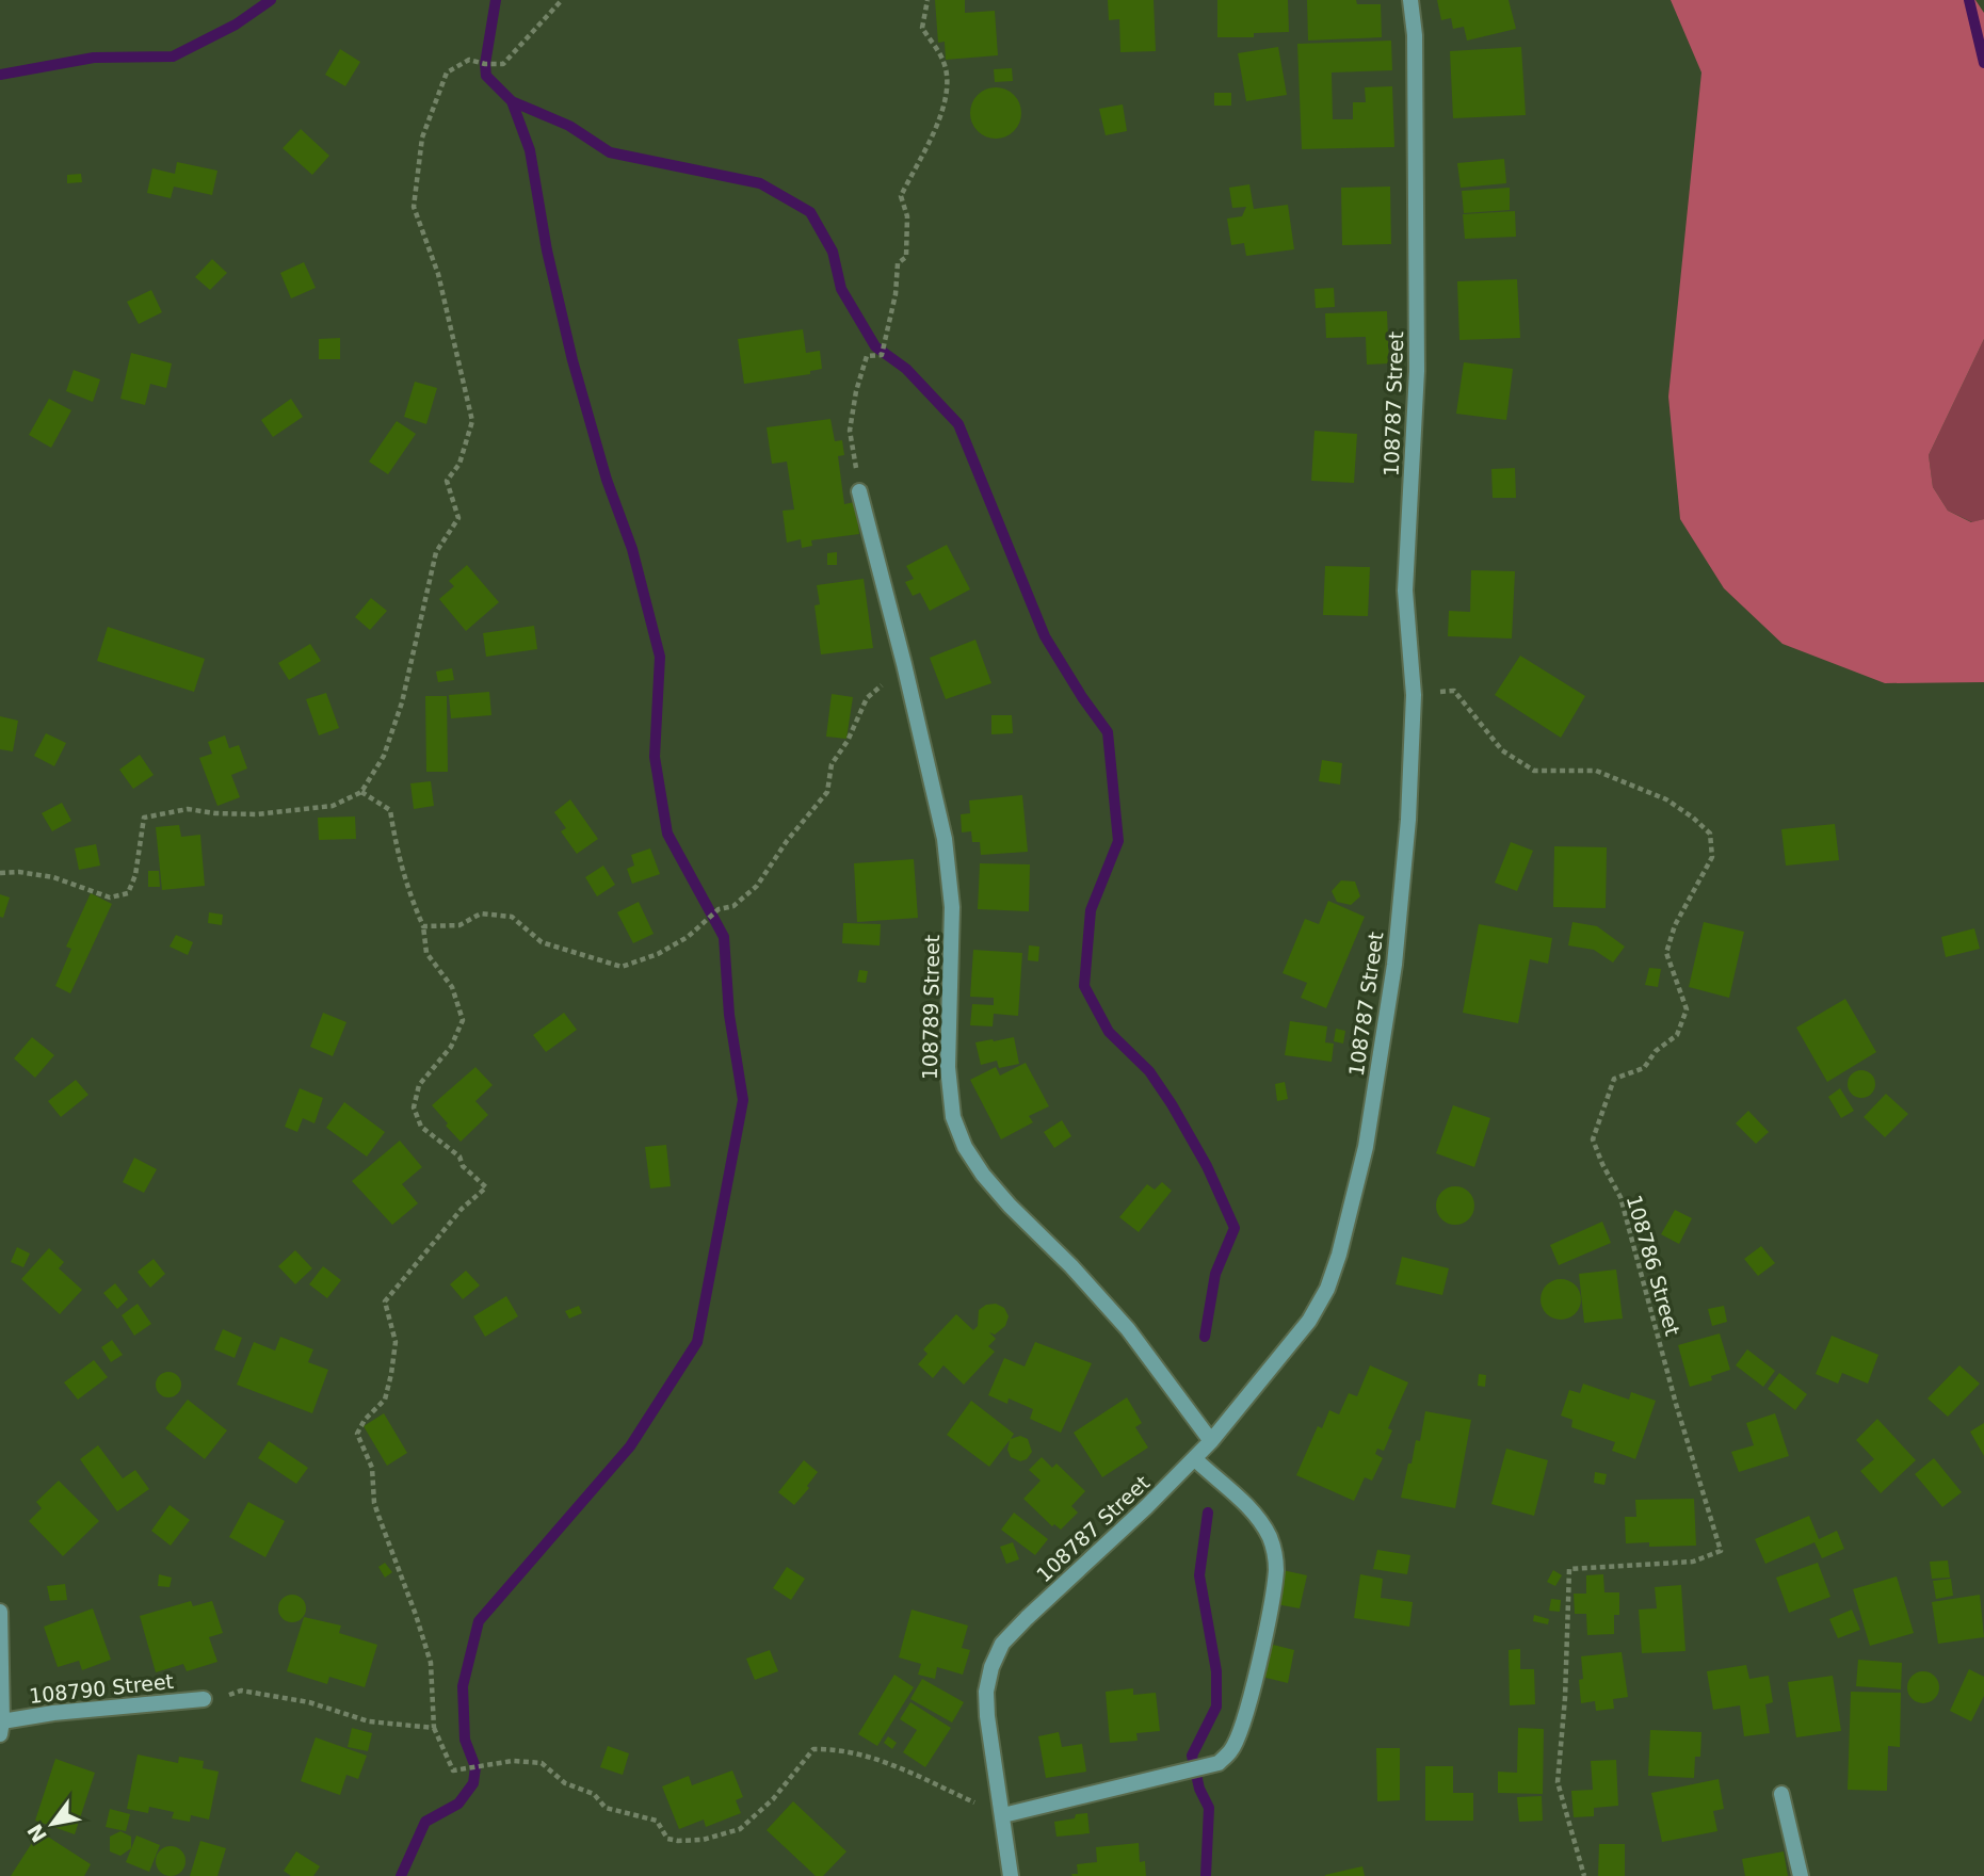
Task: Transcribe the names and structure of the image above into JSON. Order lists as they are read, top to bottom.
{
  "streets": {
    "street": ["108787 Street", "108789 Street", "108790 Street"],
    "path": ["108786 Street"]
  },
  "crossings": [
    ["108787 Street", "108789 Street"],
    ["108787 Street", "108786 Street"]
  ],
  "north": "bottom left"
}
